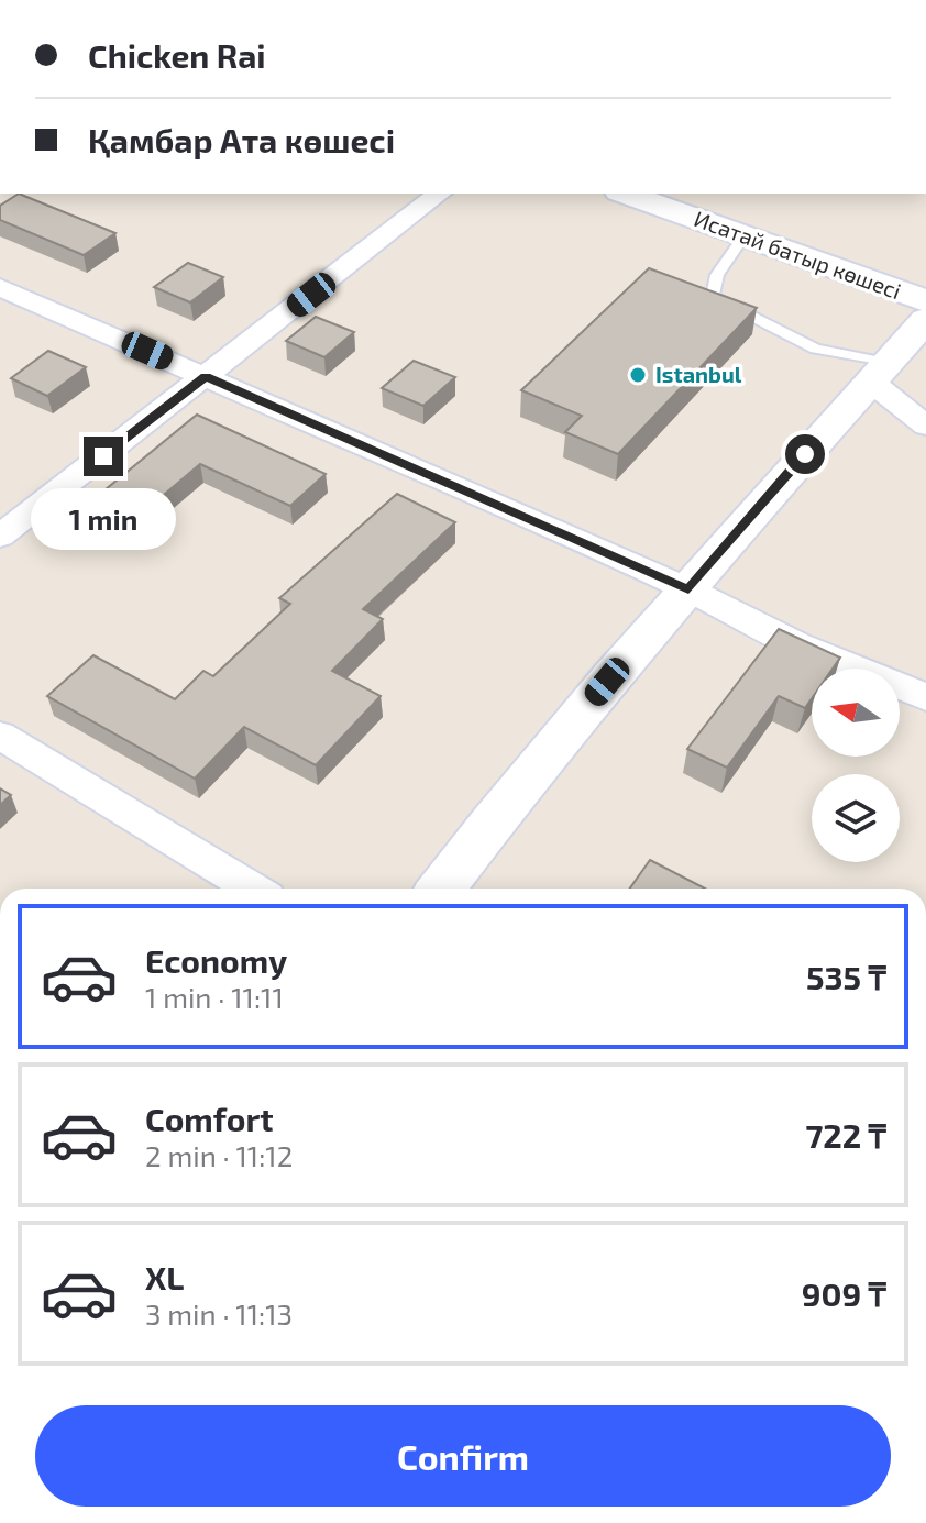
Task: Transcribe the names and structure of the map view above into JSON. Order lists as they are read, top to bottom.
{
  "streets": {
    "street": ["Исатай батыр көшесі"]
  },
  "places": ["Istanbul"],
  "north": "left",
  "page": {
    "banner": ["Chicken Rai", "Қамбар Ата көшесі"],
    "bubble": "1 min",
    "list": [
      {
        "name": "Economy",
        "note": "1 min · 11:11",
        "value": "535 ₸"
      },
      {
        "name": "Comfort",
        "note": "2 min · 11:12",
        "value": "722 ₸"
      },
      {
        "name": "XL",
        "note": "3 min · 11:13",
        "value": "909 ₸"
      }
    ],
    "buttons": "Confirm"
  }
}
